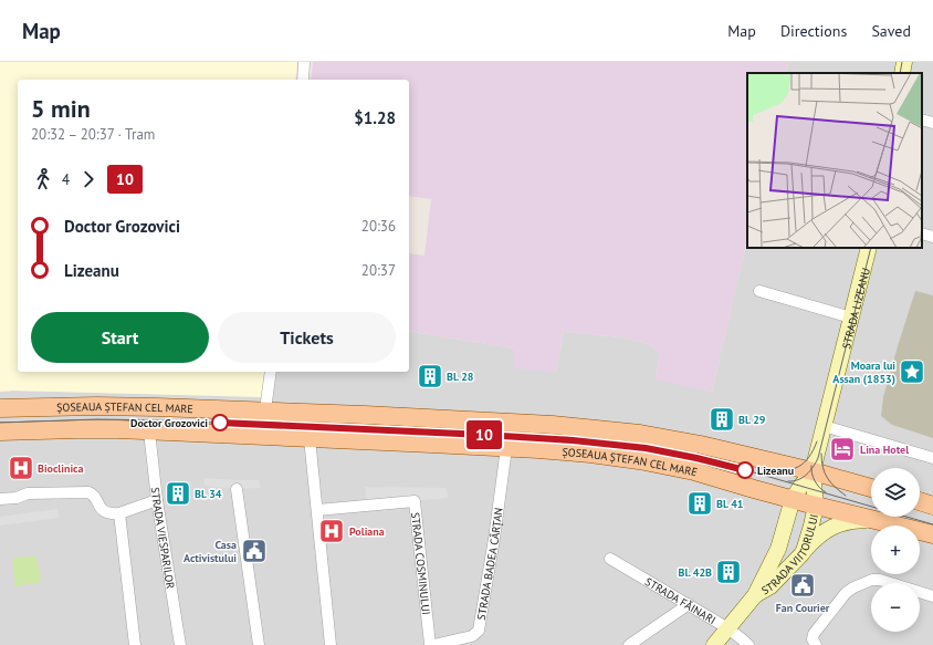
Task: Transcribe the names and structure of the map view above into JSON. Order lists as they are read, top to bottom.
{
  "streets": {
    "main road": ["ȘOSEAUA ȘTEFAN CEL MARE"],
    "street": [
      "STRADA LIZEANU",
      "STRADA VIESPARILOR",
      "STRADA VIITORULUI",
      "STRADA COSMINULUI",
      "STRADA BADEA CÂRȚAN",
      "STRADA FĂINARI"
    ]
  },
  "crossings": [
    ["STRADA LIZEANU", "ȘOSEAUA ȘTEFAN CEL MARE"],
    ["STRADA LIZEANU", "STRADA VIITORULUI"],
    ["ȘOSEAUA ȘTEFAN CEL MARE", "STRADA VIESPARILOR"],
    ["ȘOSEAUA ȘTEFAN CEL MARE", "STRADA VIITORULUI"],
    ["ȘOSEAUA ȘTEFAN CEL MARE", "STRADA BADEA CÂRȚAN"],
    ["STRADA VIITORULUI", "STRADA FĂINARI"],
    ["STRADA COSMINULUI", "STRADA BADEA CÂRȚAN"]
  ],
  "places": {
    "place": ["Moara lui Assan (1853)"],
    "building": [
      "Bl. 28",
      "Bl. 29",
      "Bl. 34",
      "Bl. 41",
      "Bl. 42B"
    ],
    "other": ["Doctor Grozovici", "Lizeanu"],
    "hotel": ["Lina Hotel"],
    "hospital": ["Bioclinica", "Poliana"],
    "public building": ["Casa Activistului", "Fan Courier"]
  },
  "lines": ["tram line 10"],
  "page": {
    "header": "Map",
    "nav": ["Map", "Directions", "Saved"],
    "on_map": "10",
    "heading": ["5 min", "20:32 – 20:37 · Tram", "$1.28"],
    "legs": ["4", "10"],
    "list": [
      {
        "name": "Doctor Grozovici",
        "value": "20:36"
      },
      {
        "name": "Lizeanu",
        "value": "20:37"
      }
    ],
    "buttons": ["Start", "Tickets"],
    "map_buttons": ["+", "−"]
  }
}
